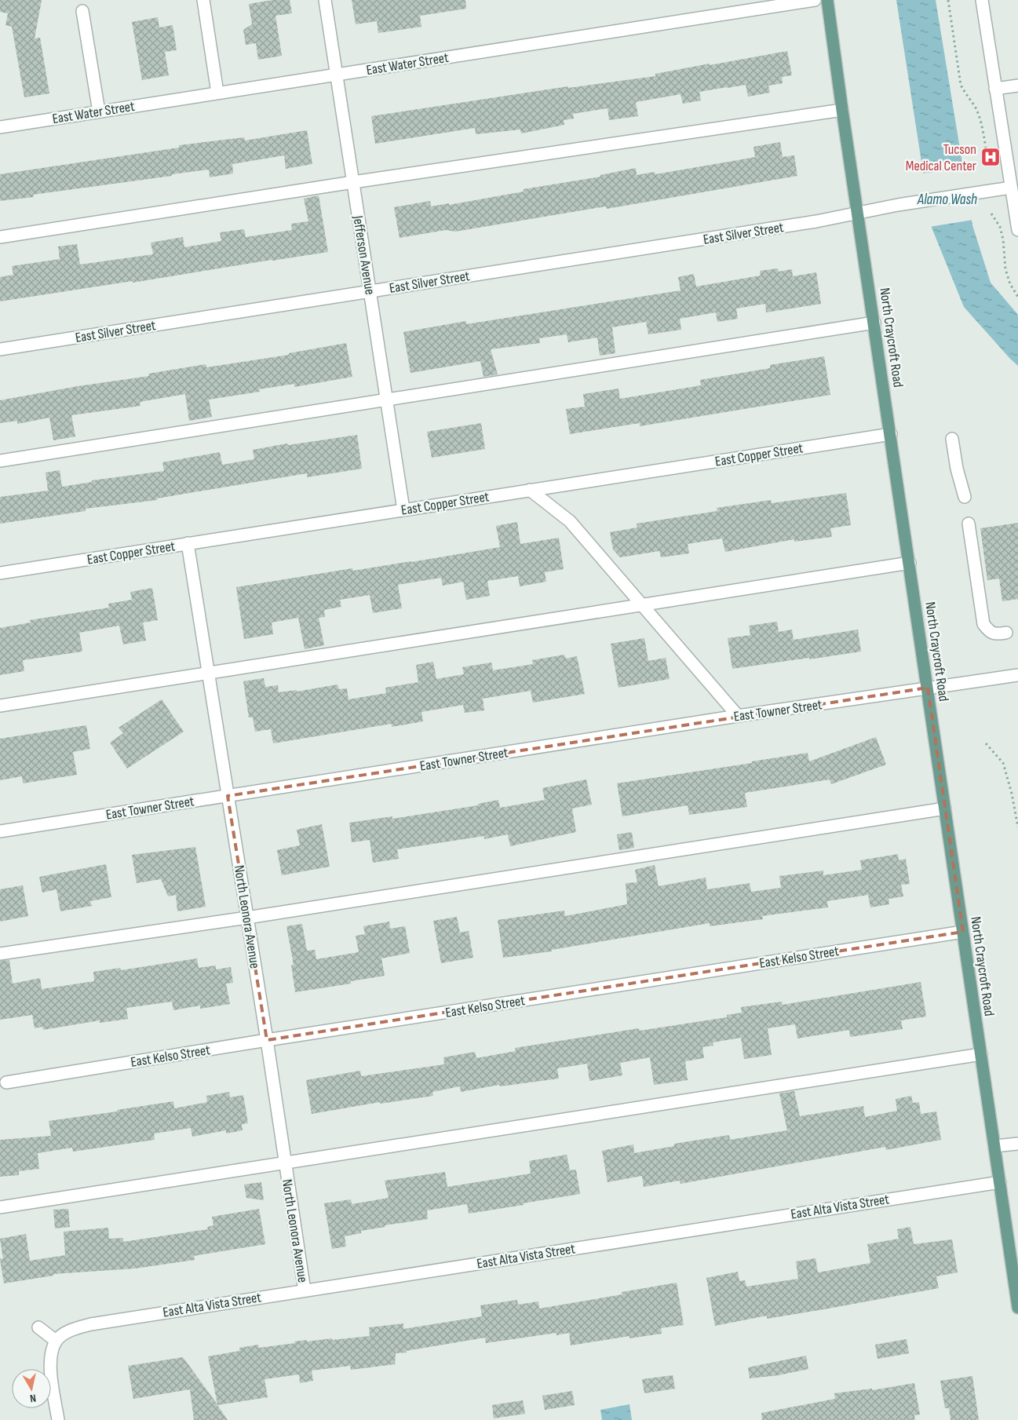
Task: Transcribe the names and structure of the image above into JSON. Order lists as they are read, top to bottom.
{
  "streets": {
    "main road": ["North Craycroft Road"],
    "street": [
      "East Water Street",
      "East Silver Street",
      "Jefferson Avenue",
      "East Copper Street",
      "East Towner Street",
      "North Leonora Avenue",
      "East Kelso Street",
      "East Alta Vista Street"
    ]
  },
  "crossings": [
    ["East Water Street", "Jefferson Avenue"],
    ["East Silver Street", "Jefferson Avenue"],
    ["East Silver Street", "North Craycroft Road"],
    ["Jefferson Avenue", "East Copper Street"],
    ["North Craycroft Road", "East Copper Street"],
    ["North Craycroft Road", "East Towner Street"],
    ["North Craycroft Road", "East Kelso Street"],
    ["North Craycroft Road", "East Alta Vista Street"],
    ["East Copper Street", "North Leonora Avenue"],
    ["East Towner Street", "North Leonora Avenue"],
    ["North Leonora Avenue", "East Kelso Street"],
    ["North Leonora Avenue", "East Alta Vista Street"]
  ],
  "water": ["Alamo Wash"],
  "places": {
    "hospital": ["Tucson Medical Center"]
  },
  "north": "bottom"
}
